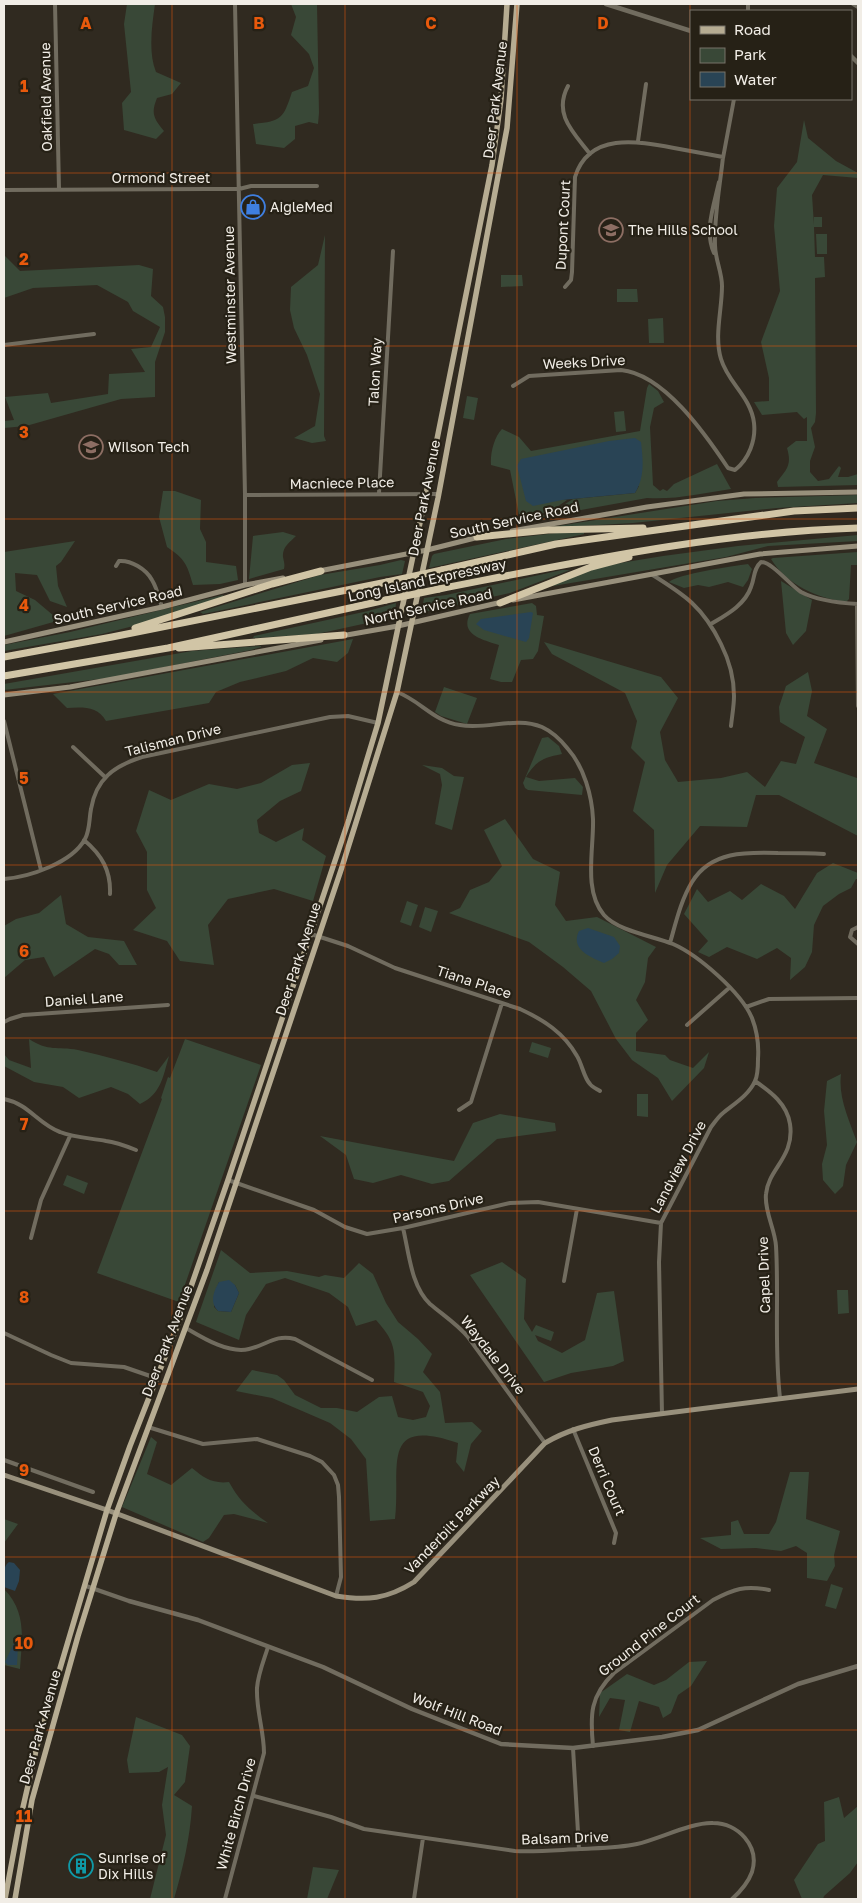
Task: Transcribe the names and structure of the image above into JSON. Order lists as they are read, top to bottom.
{
  "streets": {
    "highway": ["Long Island Expressway"],
    "main road": [
      "Deer Park Avenue",
      "South Service Road",
      "North Service Road",
      "Vanderbilt Parkway"
    ],
    "street": [
      "Oakfield Avenue",
      "Ormond Street",
      "Dupont Court",
      "Westminster Avenue",
      "Weeks Drive",
      "Talon Way",
      "Macniece Place",
      "Talisman Drive",
      "Tiana Place",
      "Daniel Lane",
      "Landview Drive",
      "Parsons Drive",
      "Capel Drive",
      "Waydale Drive",
      "Derri Court",
      "Ground Pine Court",
      "Wolf Hill Road",
      "White Birch Drive",
      "Balsam Drive"
    ]
  },
  "crossings": [
    ["Oakfield Avenue", "Ormond Street"],
    ["Deer Park Avenue", "Macniece Place"],
    ["Deer Park Avenue", "South Service Road"],
    ["Deer Park Avenue", "North Service Road"],
    ["Deer Park Avenue", "Talisman Drive"],
    ["Deer Park Avenue", "Tiana Place"],
    ["Deer Park Avenue", "Parsons Drive"],
    ["Deer Park Avenue", "Vanderbilt Parkway"],
    ["Deer Park Avenue", "Wolf Hill Road"],
    ["Ormond Street", "Westminster Avenue"],
    ["Dupont Court", "Weeks Drive"],
    ["Westminster Avenue", "Macniece Place"],
    ["Westminster Avenue", "South Service Road"],
    ["Talon Way", "Macniece Place"],
    ["Landview Drive", "Parsons Drive"],
    ["Landview Drive", "Capel Drive"],
    ["Landview Drive", "Vanderbilt Parkway"],
    ["Parsons Drive", "Waydale Drive"],
    ["Capel Drive", "Vanderbilt Parkway"],
    ["Waydale Drive", "Vanderbilt Parkway"],
    ["Derri Court", "Vanderbilt Parkway"],
    ["Ground Pine Court", "Wolf Hill Road"],
    ["Wolf Hill Road", "White Birch Drive"],
    ["White Birch Drive", "Balsam Drive"]
  ],
  "places": {
    "shop": ["AigleMed"],
    "school or university": ["The Hills School", "Wilson Tech"],
    "building": ["Sunrise of Dix Hills"]
  },
  "legend": ["Road", "Park", "Water"],
  "grid": {
    "columns": [
      "A",
      "B",
      "C",
      "D"
    ],
    "rows": [
      "1",
      "2",
      "3",
      "4",
      "5",
      "6",
      "7",
      "8",
      "9",
      "10",
      "11"
    ]
  }
}
